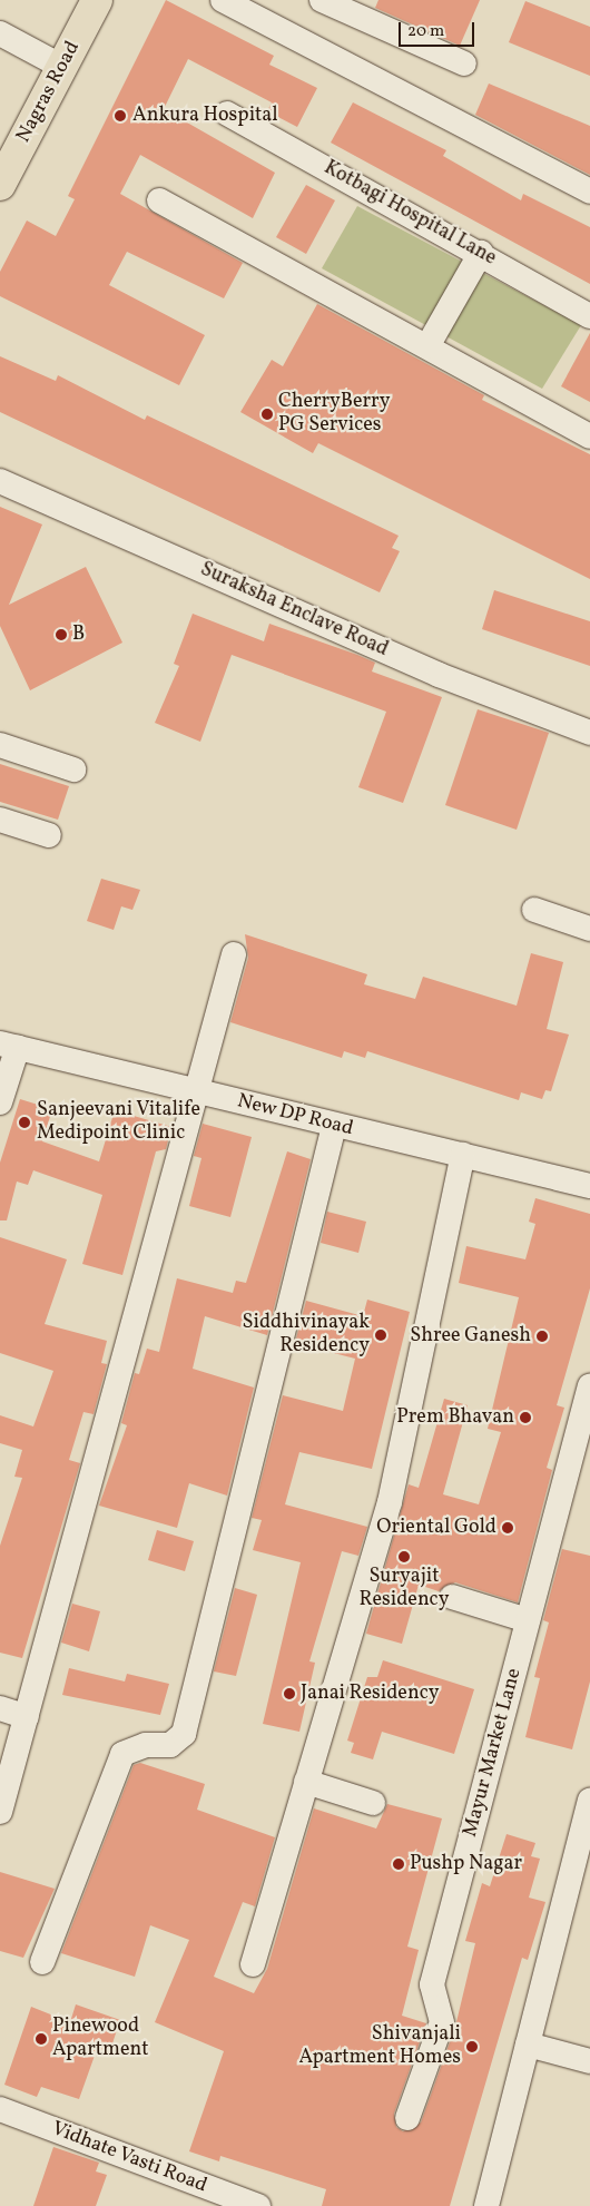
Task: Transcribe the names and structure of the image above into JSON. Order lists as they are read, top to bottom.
{
  "streets": {
    "main road": ["Nagras Road"],
    "street": [
      "Kotbagi Hospital Lane",
      "Suraksha Enclave Road",
      "New DP Road",
      "Mayur Market Lane",
      "Vidhate Vasti Road"
    ]
  },
  "places": [
    "Ankura Hospital",
    "CherryBerry PG Services",
    "B",
    "Sanjeevani Vitalife Medipoint Clinic",
    "Siddhivinayak Residency",
    "Shree Ganesh",
    "Prem Bhavan",
    "Oriental Gold",
    "Suryajit Residency",
    "Janai Residency",
    "Pushp Nagar",
    "Pinewood Apartment",
    "Shivanjali Apartment Homes"
  ],
  "scale_bar": "20 m"
}
